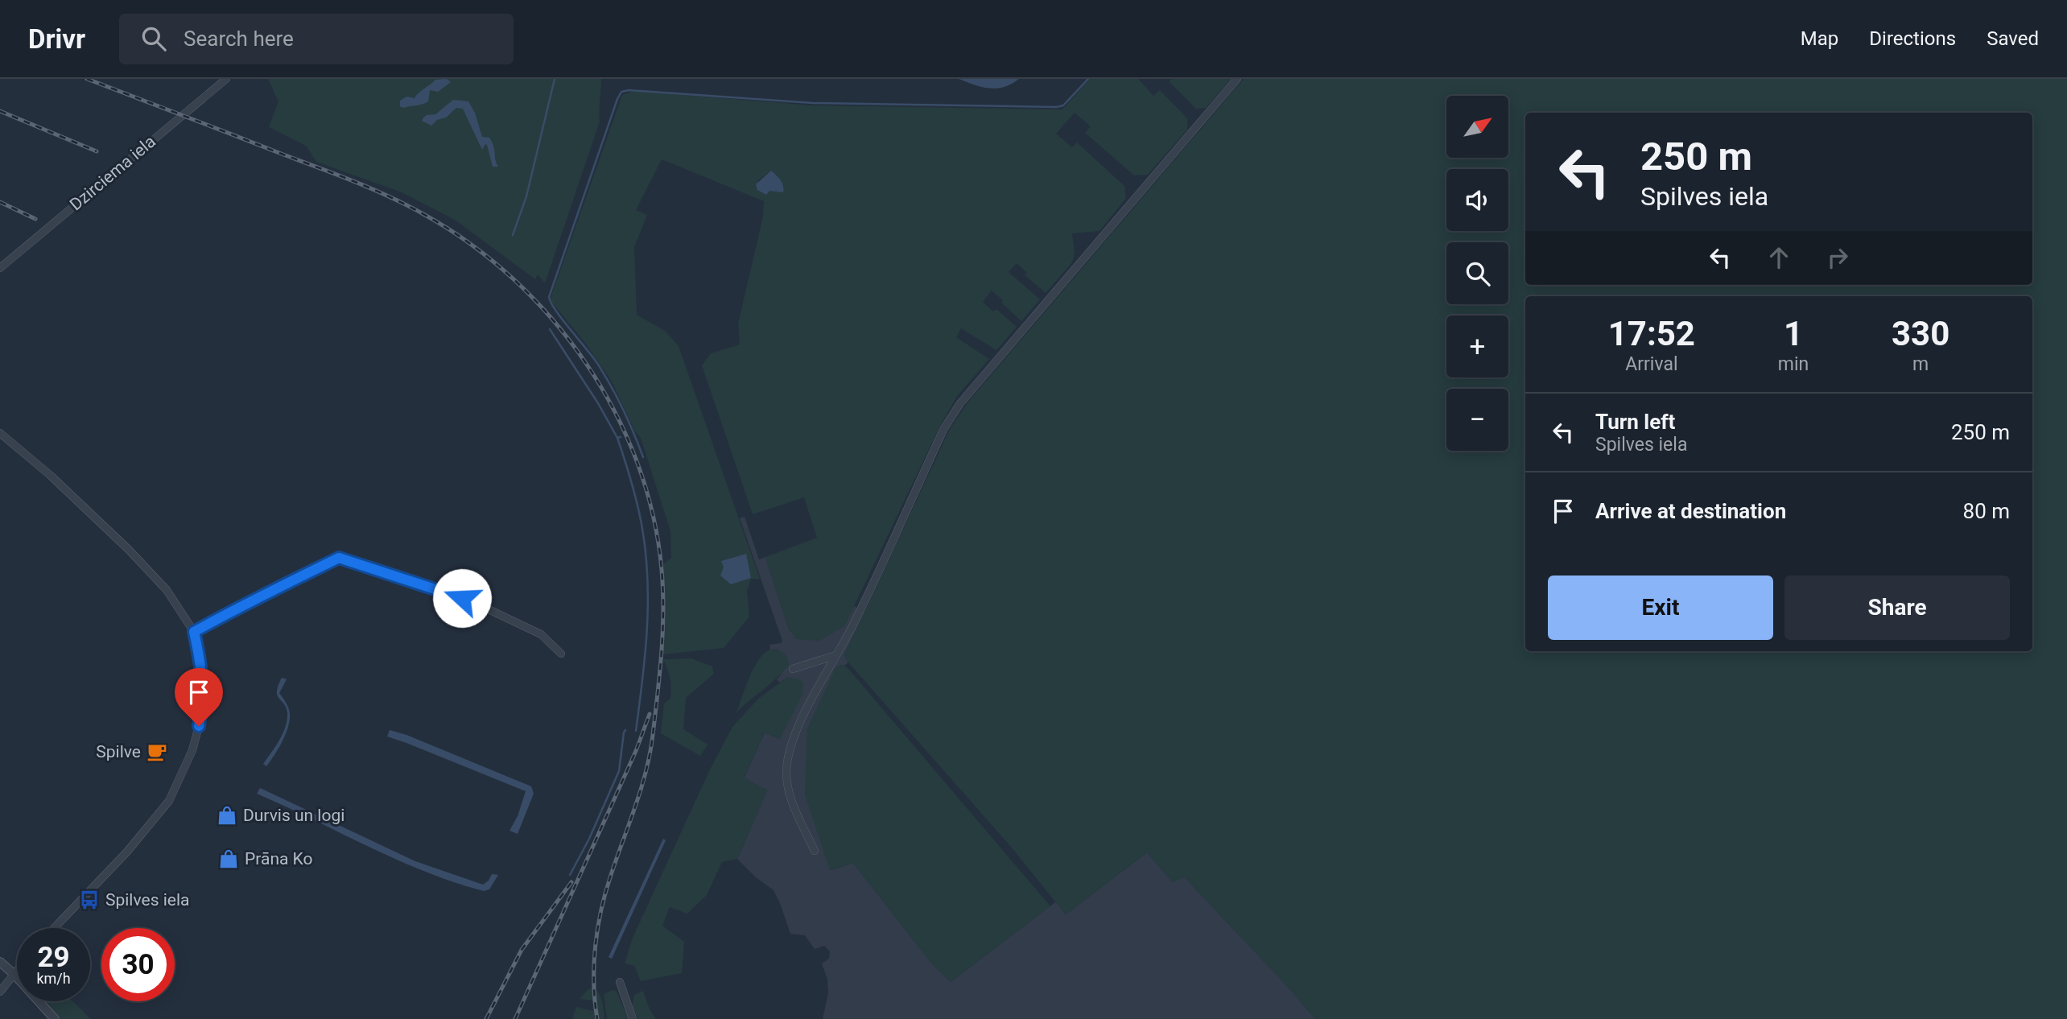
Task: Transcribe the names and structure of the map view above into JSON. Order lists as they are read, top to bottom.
{
  "streets": {
    "street": ["Dzirciema iela"]
  },
  "places": {
    "cafe": ["Spilve"],
    "shop": ["Durvis un logi", "Prāna Ko"],
    "bus stop": ["Spilves iela"]
  },
  "north": "top right",
  "page": {
    "header": "Drivr",
    "search": "Search here",
    "nav": ["Map", "Directions", "Saved"],
    "map_buttons": ["+", "−"],
    "turn": ["250 m", "Spilves iela"],
    "eta": [
      "17:52",
      "Arrival",
      "1",
      "min",
      "330",
      "m"
    ],
    "list": [
      {
        "name": "Turn left",
        "note": "Spilves iela",
        "value": "250 m"
      },
      {
        "name": "Arrive at destination",
        "value": "80 m"
      }
    ],
    "buttons": ["Exit", "Share"],
    "speed": "29 km/h",
    "limit": "30"
  }
}
